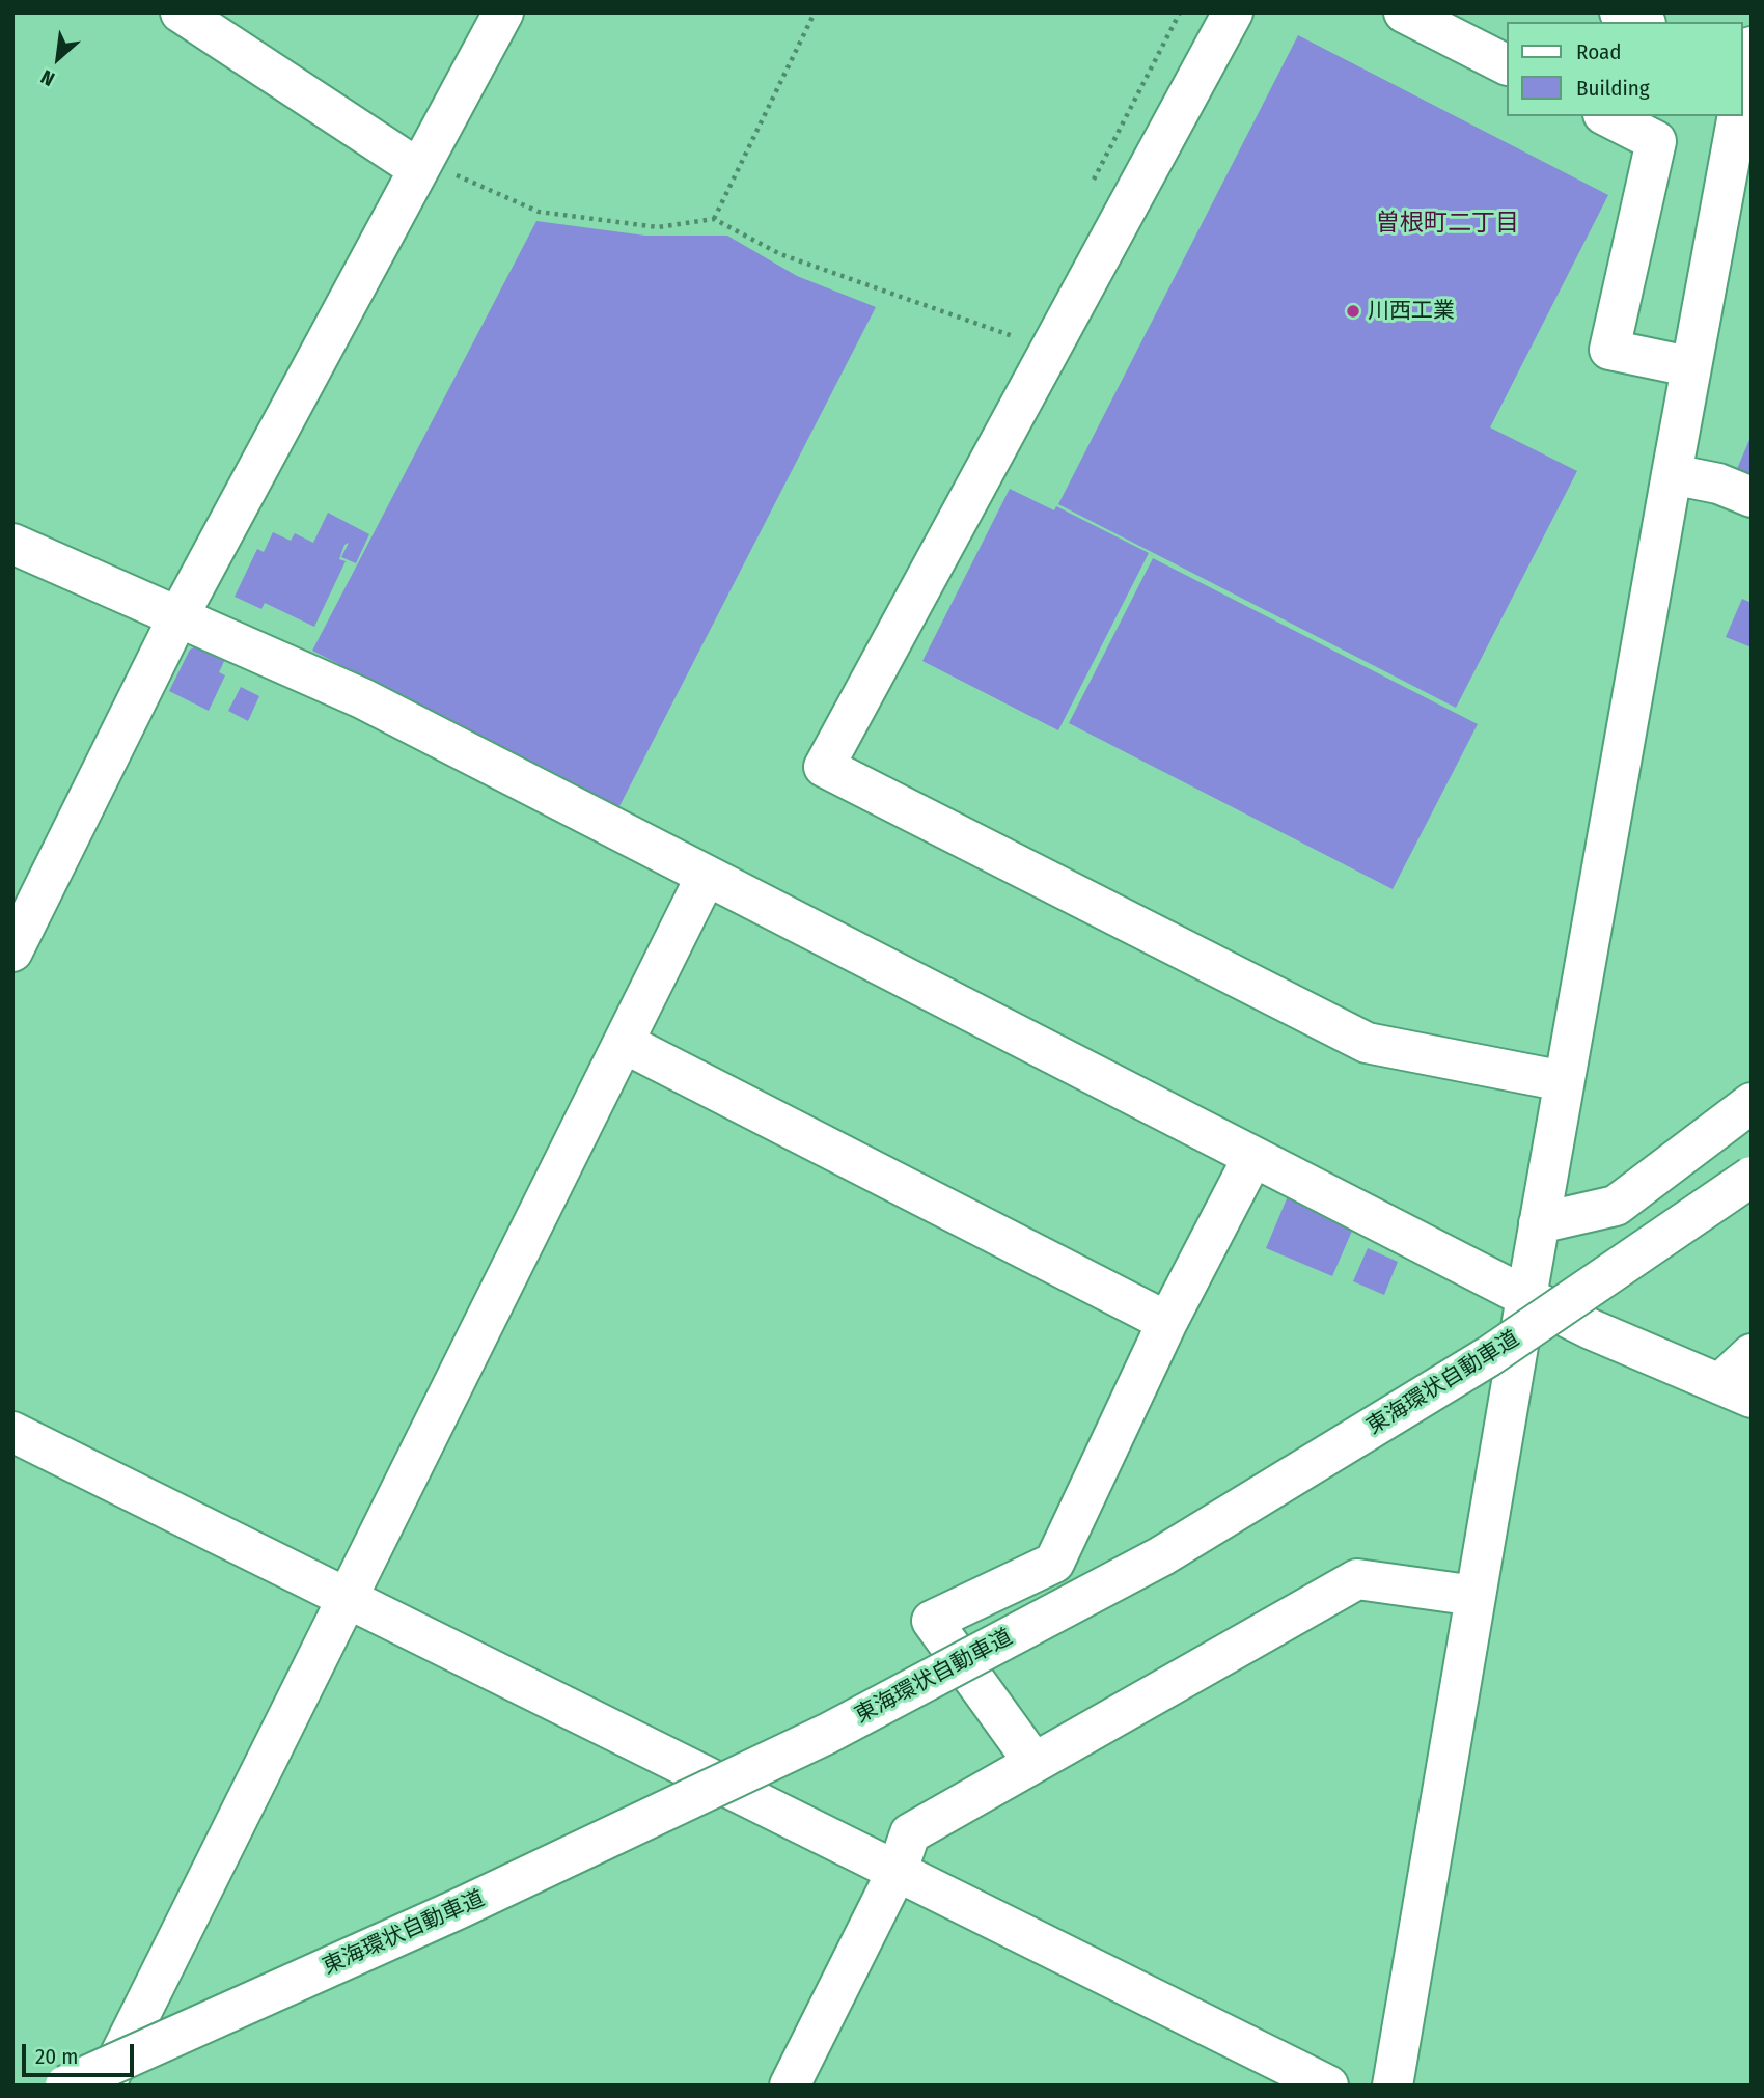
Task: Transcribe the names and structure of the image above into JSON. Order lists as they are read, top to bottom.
{
  "streets": {
    "main road": ["東海環状自動車道"]
  },
  "districts": ["曽根町二丁目"],
  "places": ["川西工業"],
  "legend": ["Road", "Building"],
  "scale_bar": "20 m",
  "north": "bottom left"
}
